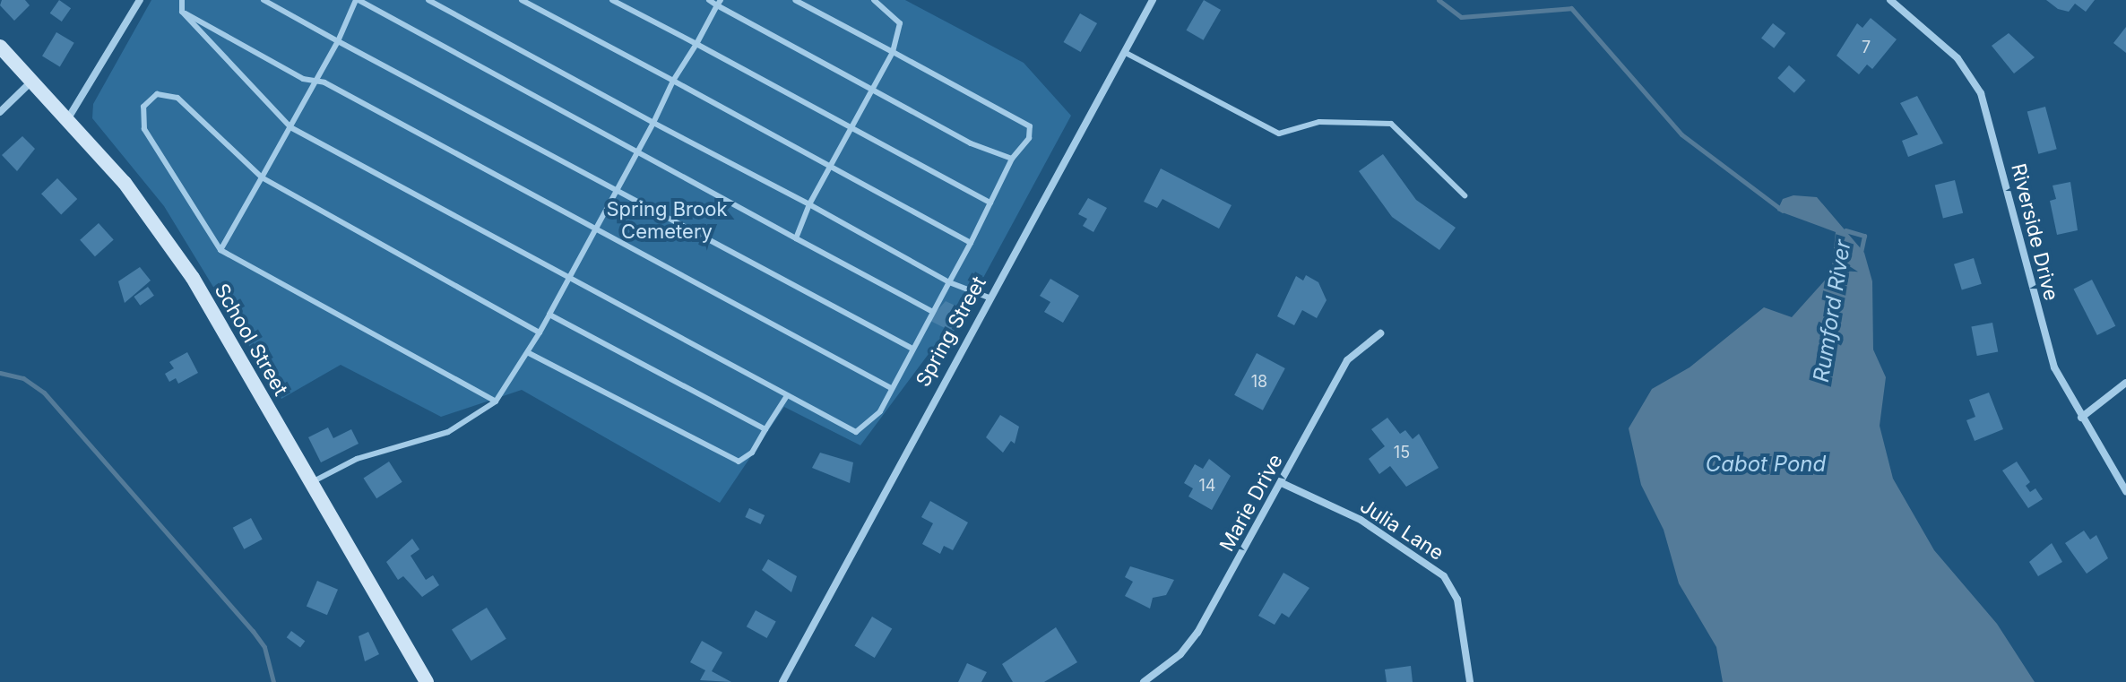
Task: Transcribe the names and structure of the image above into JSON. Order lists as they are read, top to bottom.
{
  "streets": {
    "main road": ["School Street"],
    "street": [
      "Riverside Drive",
      "Spring Street",
      "Marie Drive",
      "Julia Lane"
    ]
  },
  "crossings": [
    ["Marie Drive", "Julia Lane"]
  ],
  "water": ["Rumford River", "Cabot Pond"],
  "parks": ["Spring Brook Cemetery"],
  "house_numbers": [
    "7",
    "18",
    "15",
    "14"
  ]
}
